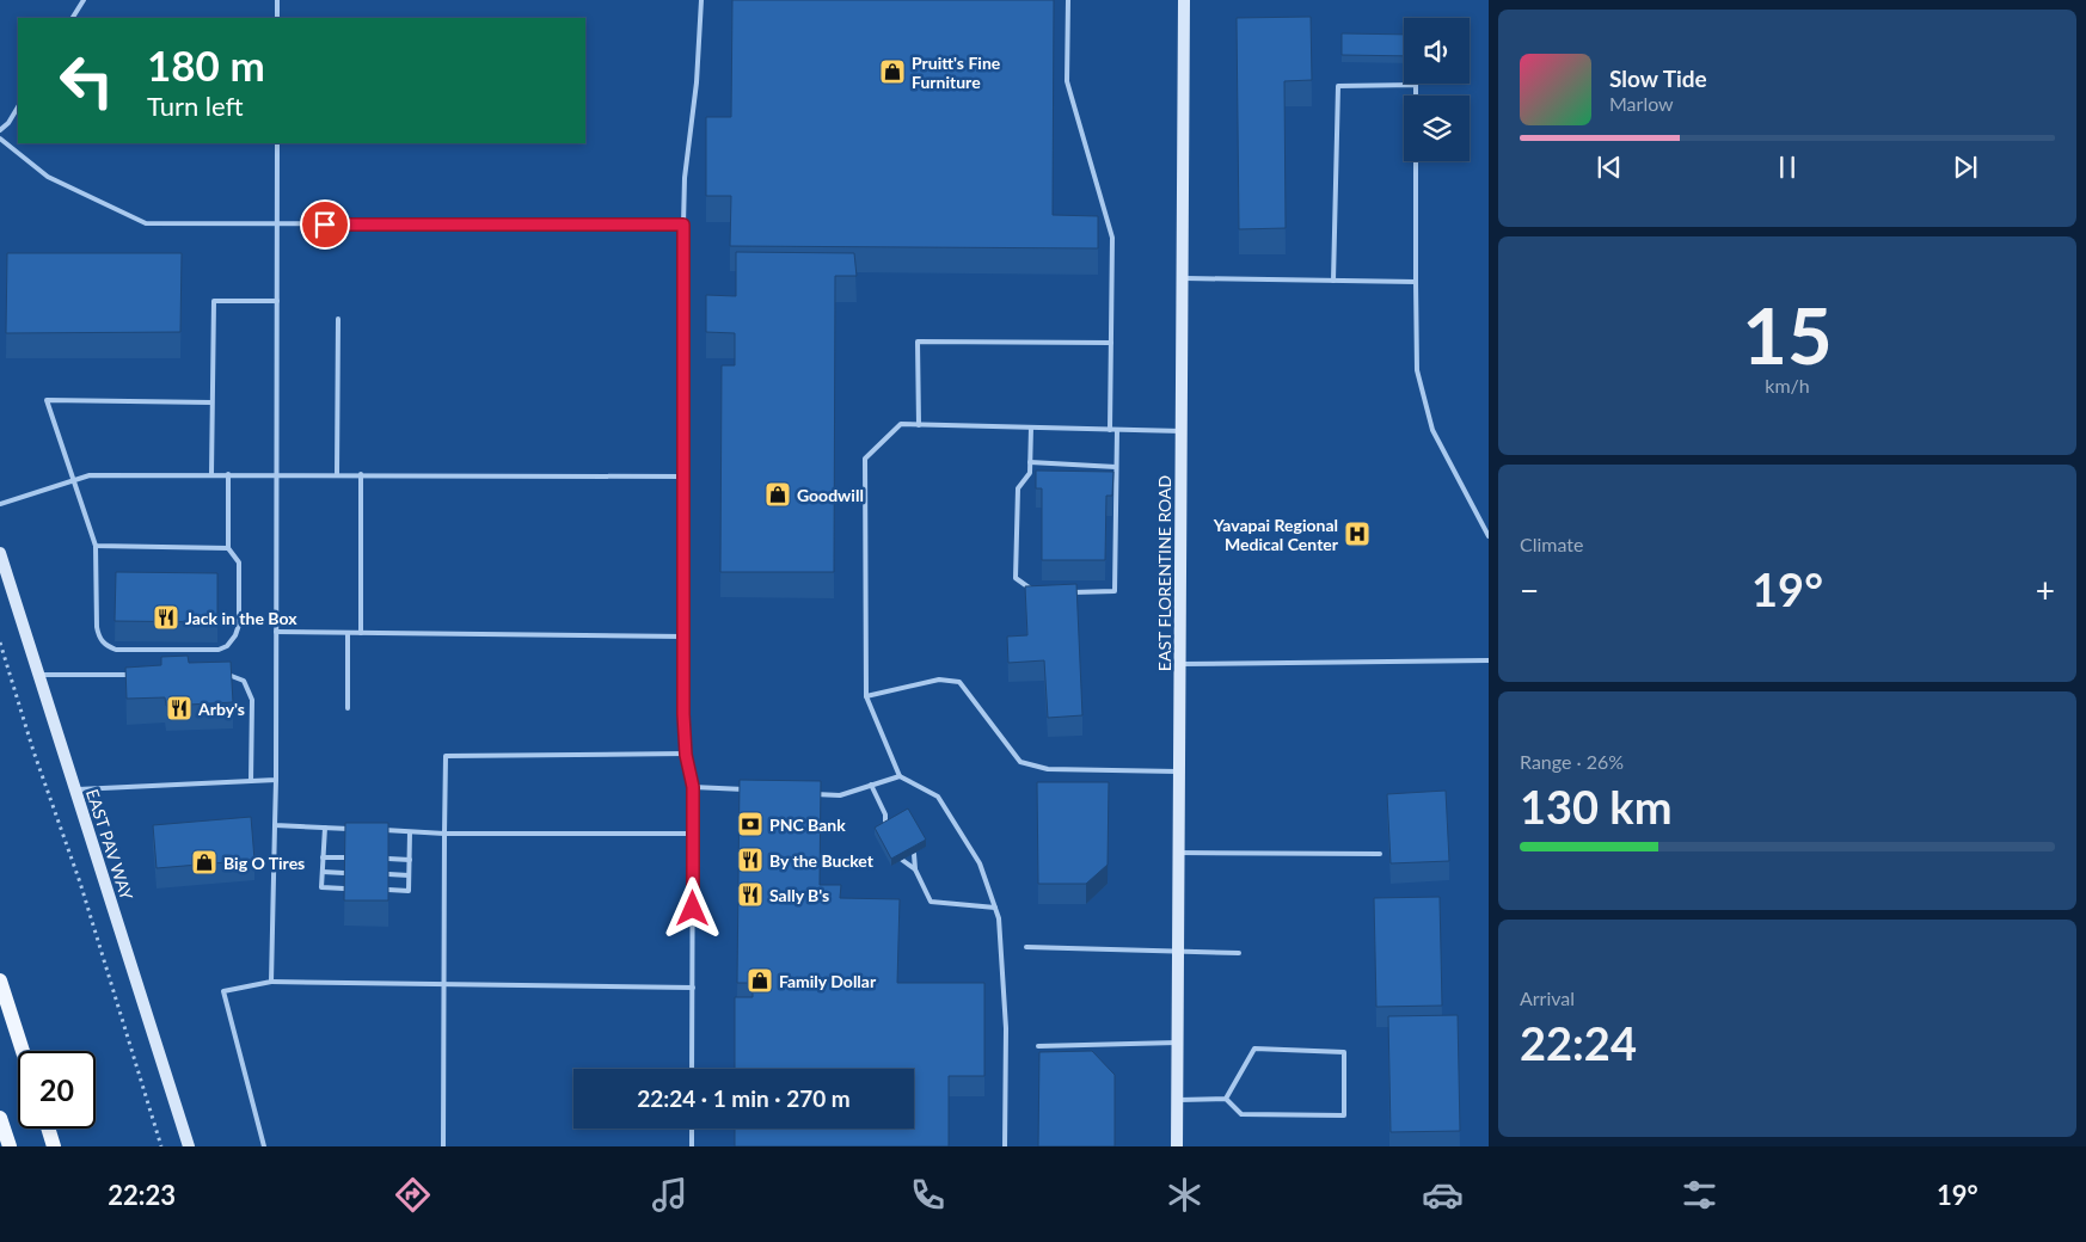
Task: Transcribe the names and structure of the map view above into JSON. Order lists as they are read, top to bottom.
{
  "streets": {
    "street": ["EAST FLORENTINE ROAD", "EAST PAV WAY"]
  },
  "places": {
    "shop": [
      "Pruitt's Fine Furniture",
      "Goodwill",
      "Big O Tires",
      "Family Dollar"
    ],
    "hospital": ["Yavapai Regional Medical Center"],
    "restaurant": [
      "Jack in the Box",
      "Arby's",
      "By the Bucket",
      "Sally B's"
    ],
    "bank": ["PNC Bank"]
  },
  "page": {
    "turn": ["180 m", "Turn left"],
    "song": ["Slow Tide", "Marlow"],
    "tile": [
      ["15", "km/h"],
      "Climate",
      ["Range · 26%", "130 km"],
      ["Arrival", "22:24"]
    ],
    "heat": ["−", "19°", "+"],
    "limit": "20",
    "trip": "22:24 · 1 min · 270 m",
    "tabs": ["22:23", "19°"]
  }
}
